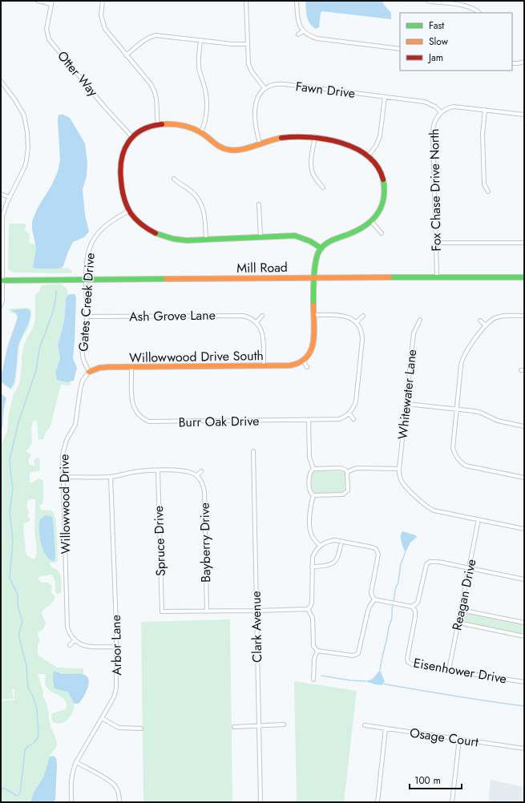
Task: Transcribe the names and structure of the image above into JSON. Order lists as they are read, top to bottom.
{
  "streets": {
    "street": [
      "Otter Way",
      "Fawn Drive",
      "Fox Chase Drive North",
      "Mill Road",
      "Gates Creek Drive",
      "Ash Grove Lane",
      "Willowwood Drive South",
      "Whitewater Lane",
      "Burr Oak Drive",
      "Willowwood Drive",
      "Spruce Drive",
      "Bayberry Drive",
      "Reagan Drive",
      "Clark Avenue",
      "Arbor Lane",
      "Eisenhower Drive",
      "Osage Court"
    ]
  },
  "crossings": [
    ["Fawn Drive", "Fox Chase Drive North"],
    ["Fox Chase Drive North", "Mill Road"],
    ["Mill Road", "Gates Creek Drive"],
    ["Gates Creek Drive", "Ash Grove Lane"],
    ["Gates Creek Drive", "Willowwood Drive South"],
    ["Gates Creek Drive", "Willowwood Drive"],
    ["Willowwood Drive South", "Burr Oak Drive"],
    ["Willowwood Drive South", "Willowwood Drive"],
    ["Spruce Drive", "Bayberry Drive"],
    ["Reagan Drive", "Eisenhower Drive"]
  ],
  "legend": ["Fast", "Slow", "Jam"],
  "scale_bar": "100 m"
}
